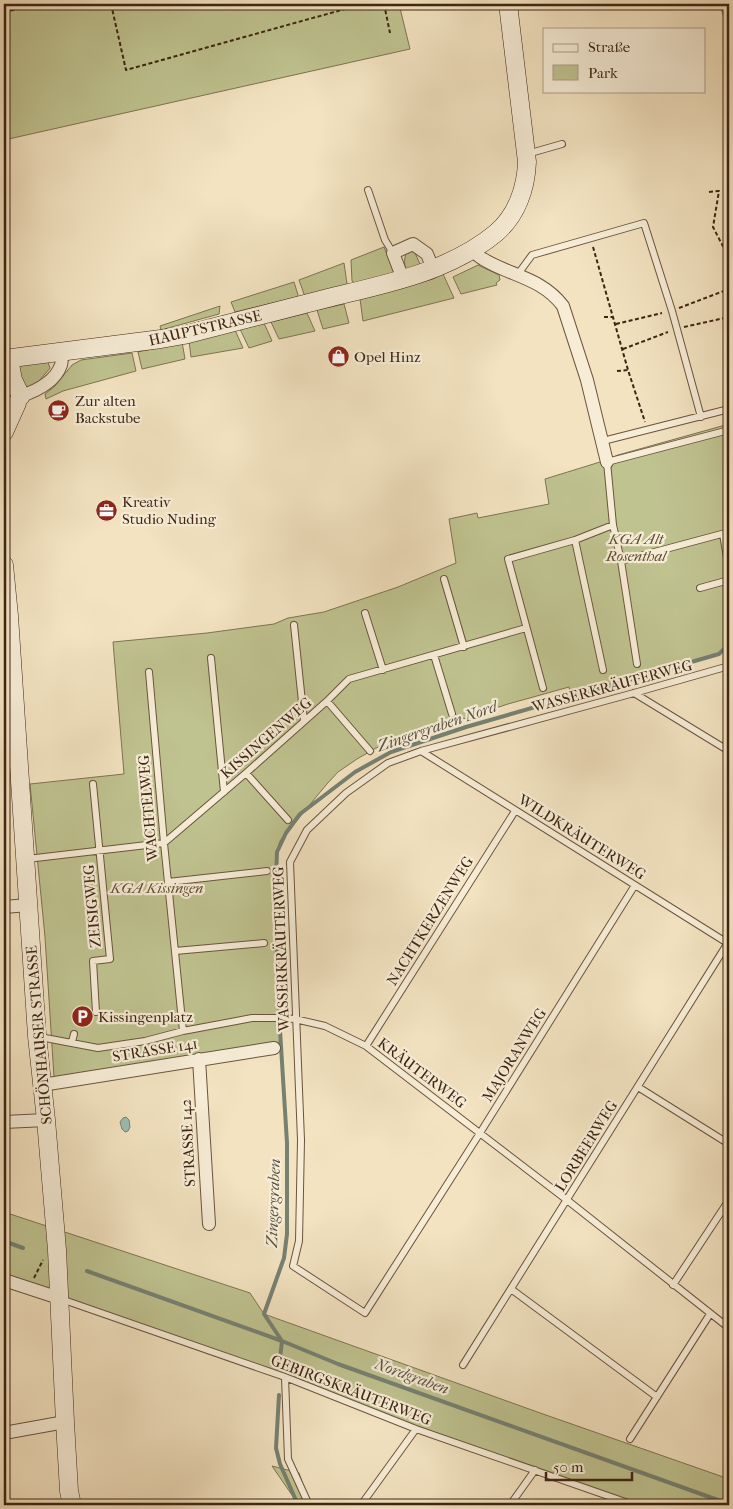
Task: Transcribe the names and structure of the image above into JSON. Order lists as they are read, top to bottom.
{
  "streets": {
    "street": [
      "HAUPTSTRASSE",
      "SCHÖNHAUSER STRASSE",
      "STRASSE 141",
      "STRASSE 142"
    ],
    "lane": [
      "WASSERKRÄUTERWEG",
      "KISSINGENWEG",
      "WACHTELWEG",
      "WILDKRÄUTERWEG",
      "ZEISIGWEG",
      "NACHTKERZENWEG",
      "MAJORANWEG",
      "KRÄUTERWEG",
      "LORBEERWEG",
      "GEBIRGSKRÄUTERWEG"
    ]
  },
  "crossings": [
    ["WASSERKRÄUTERWEG", "WILDKRÄUTERWEG"],
    ["WASSERKRÄUTERWEG", "MAJORANWEG"],
    ["WASSERKRÄUTERWEG", "KRÄUTERWEG"],
    ["KISSINGENWEG", "WACHTELWEG"],
    ["WACHTELWEG", "KRÄUTERWEG"],
    ["WILDKRÄUTERWEG", "NACHTKERZENWEG"],
    ["WILDKRÄUTERWEG", "MAJORANWEG"],
    ["WILDKRÄUTERWEG", "LORBEERWEG"],
    ["NACHTKERZENWEG", "KRÄUTERWEG"],
    ["SCHÖNHAUSER STRASSE", "STRASSE 141"],
    ["SCHÖNHAUSER STRASSE", "KRÄUTERWEG"],
    ["SCHÖNHAUSER STRASSE", "GEBIRGSKRÄUTERWEG"],
    ["STRASSE 141", "STRASSE 142"],
    ["MAJORANWEG", "KRÄUTERWEG"],
    ["KRÄUTERWEG", "LORBEERWEG"]
  ],
  "water": ["Zingergraben Nord", "Zingergraben", "Nordgraben"],
  "parks": ["KGA Alt Rosenthal", "KGA Kissingen"],
  "places": {
    "shop": ["Opel Hinz"],
    "cafe": ["Zur alten Backstube"],
    "office": ["Kreativ Studio Nuding"],
    "parking": ["Kissingenplatz"]
  },
  "legend": ["Straße", "Park"],
  "scale_bar": "50 m"
}
